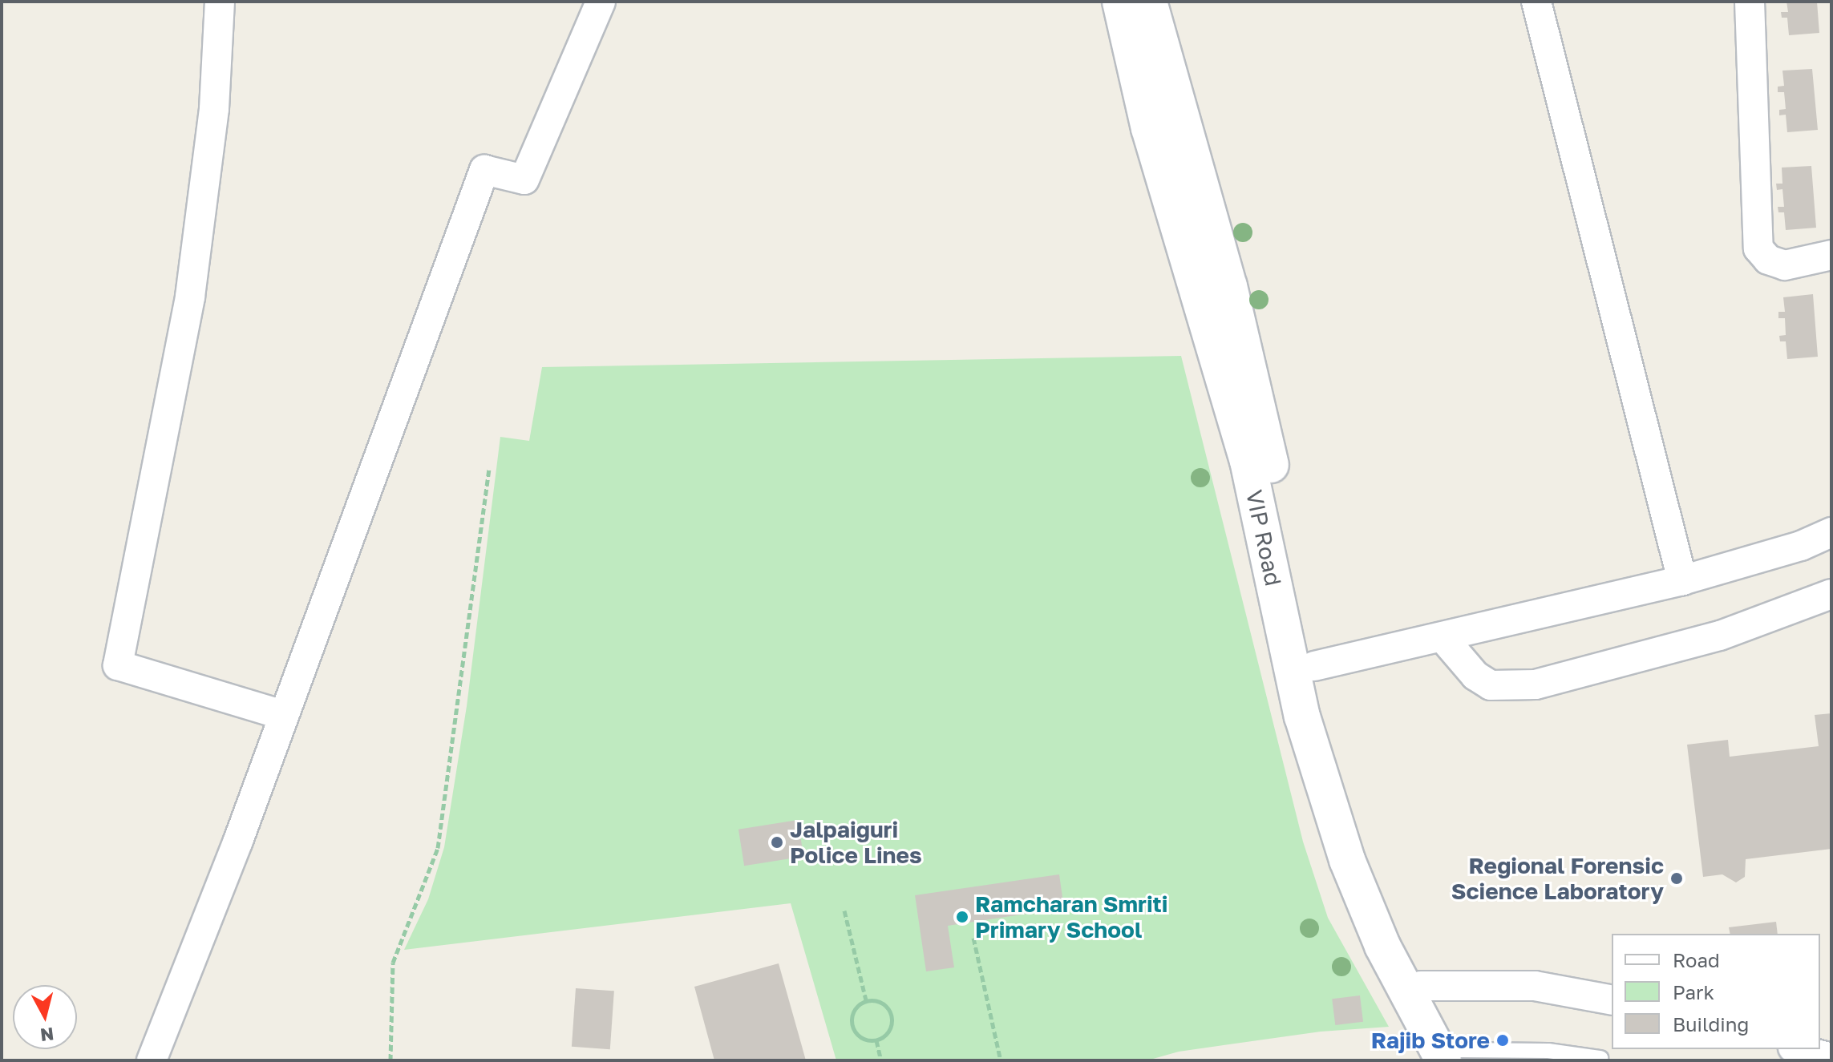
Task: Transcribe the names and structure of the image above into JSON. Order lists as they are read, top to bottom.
{
  "streets": {
    "street": ["VIP Road"]
  },
  "places": [
    "Jalpaiguri Police Lines",
    "Regional Forensic Science Laboratory",
    "Ramcharan Smriti Primary School",
    "Rajib Store"
  ],
  "legend": ["Road", "Park", "Building"],
  "north": "bottom"
}
